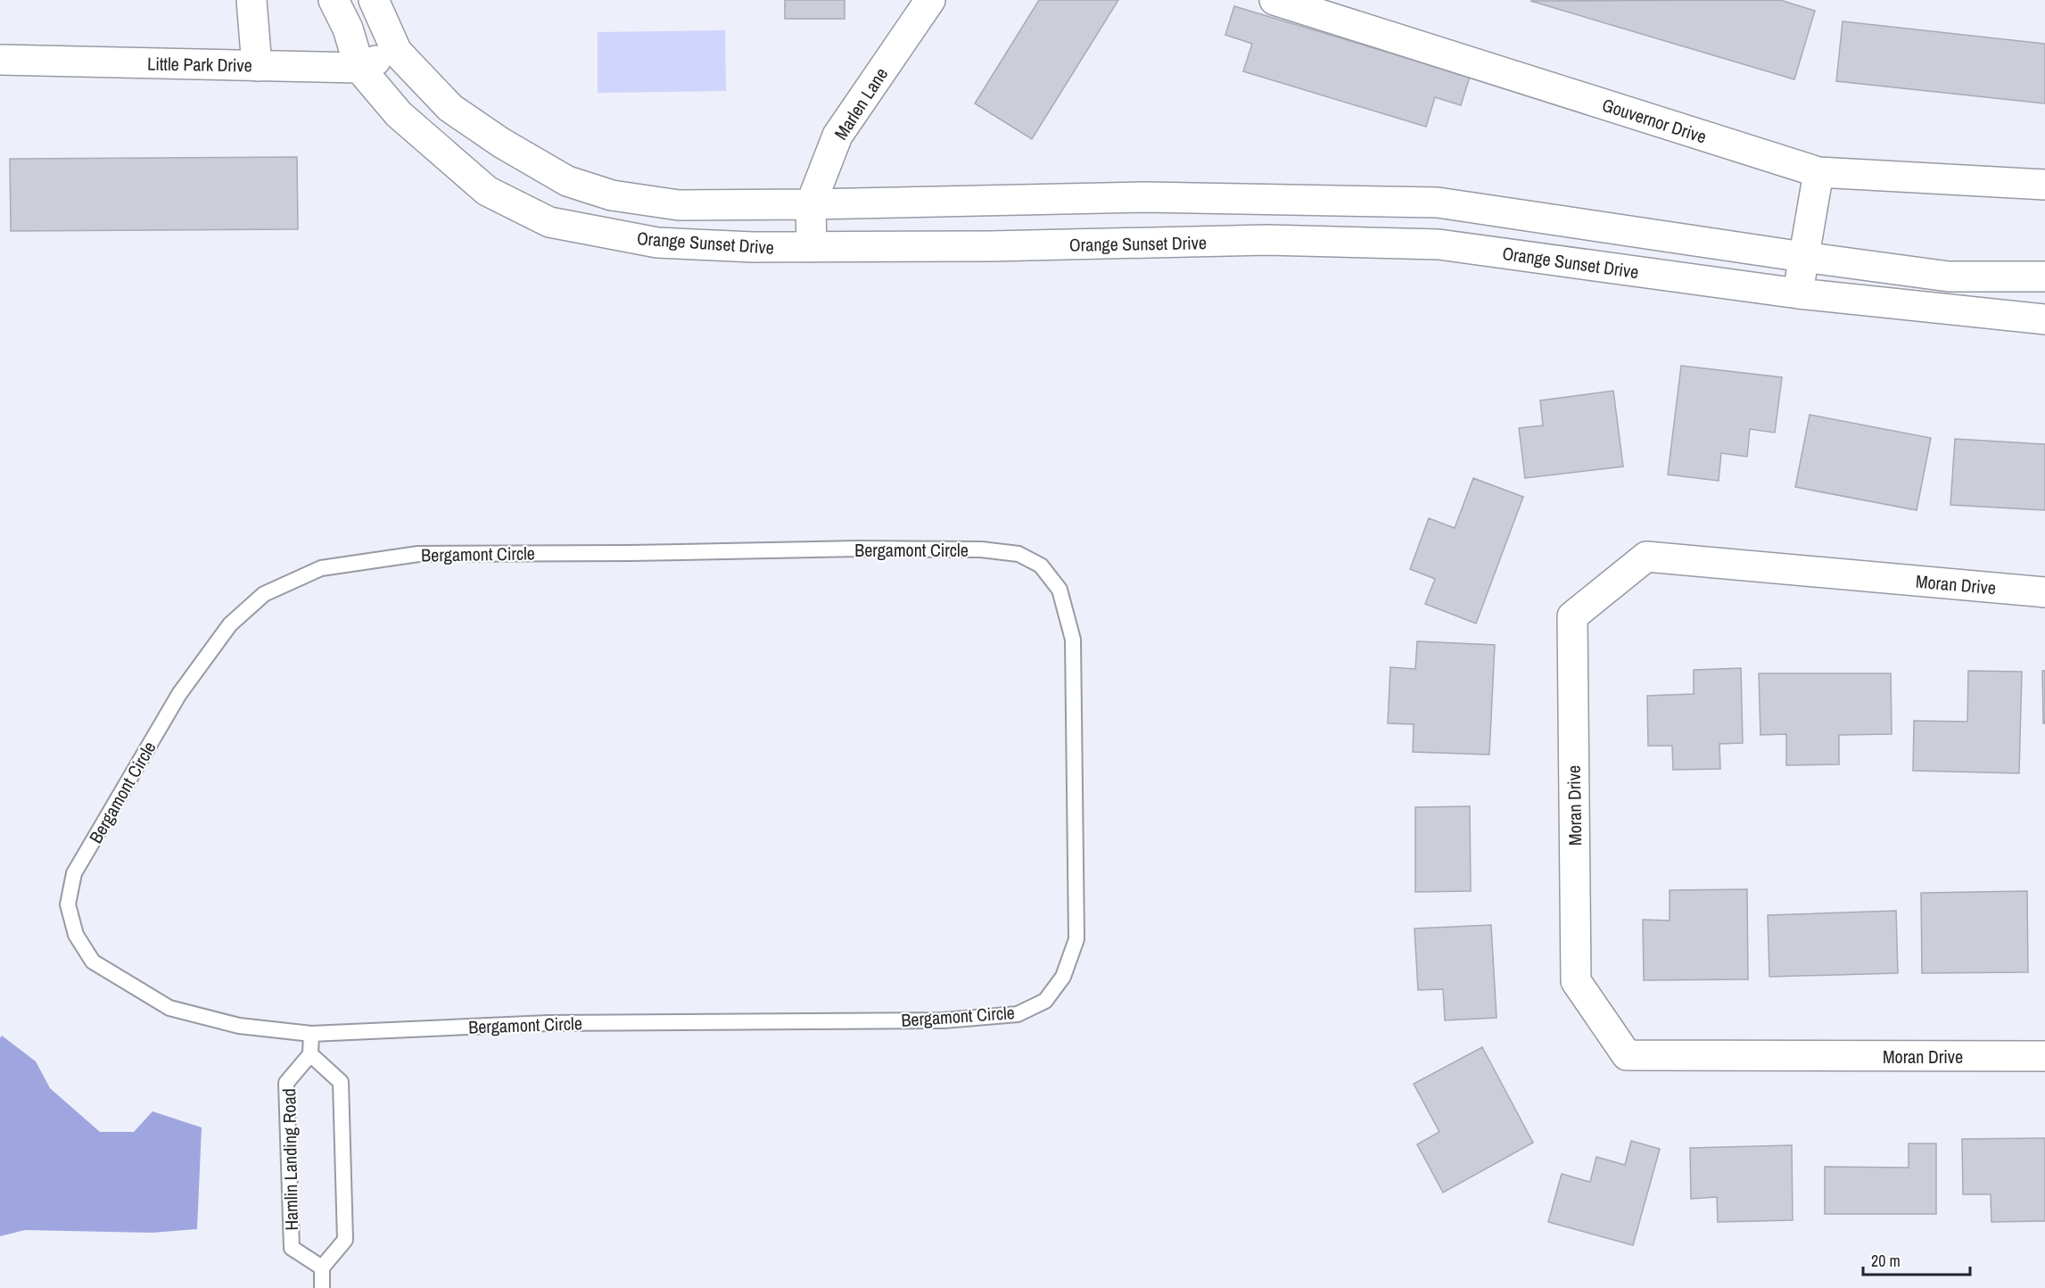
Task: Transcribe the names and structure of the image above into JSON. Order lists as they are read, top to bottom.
{
  "streets": {
    "street": [
      "Little Park Drive",
      "Marlen Lane",
      "Gouvernor Drive",
      "Orange Sunset Drive",
      "Moran Drive"
    ],
    "lane": ["Bergamont Circle", "Hamlin Landing Road"]
  },
  "crossings": [
    ["Little Park Drive", "Orange Sunset Drive"],
    ["Marlen Lane", "Orange Sunset Drive"]
  ],
  "scale_bar": "20 m"
}
